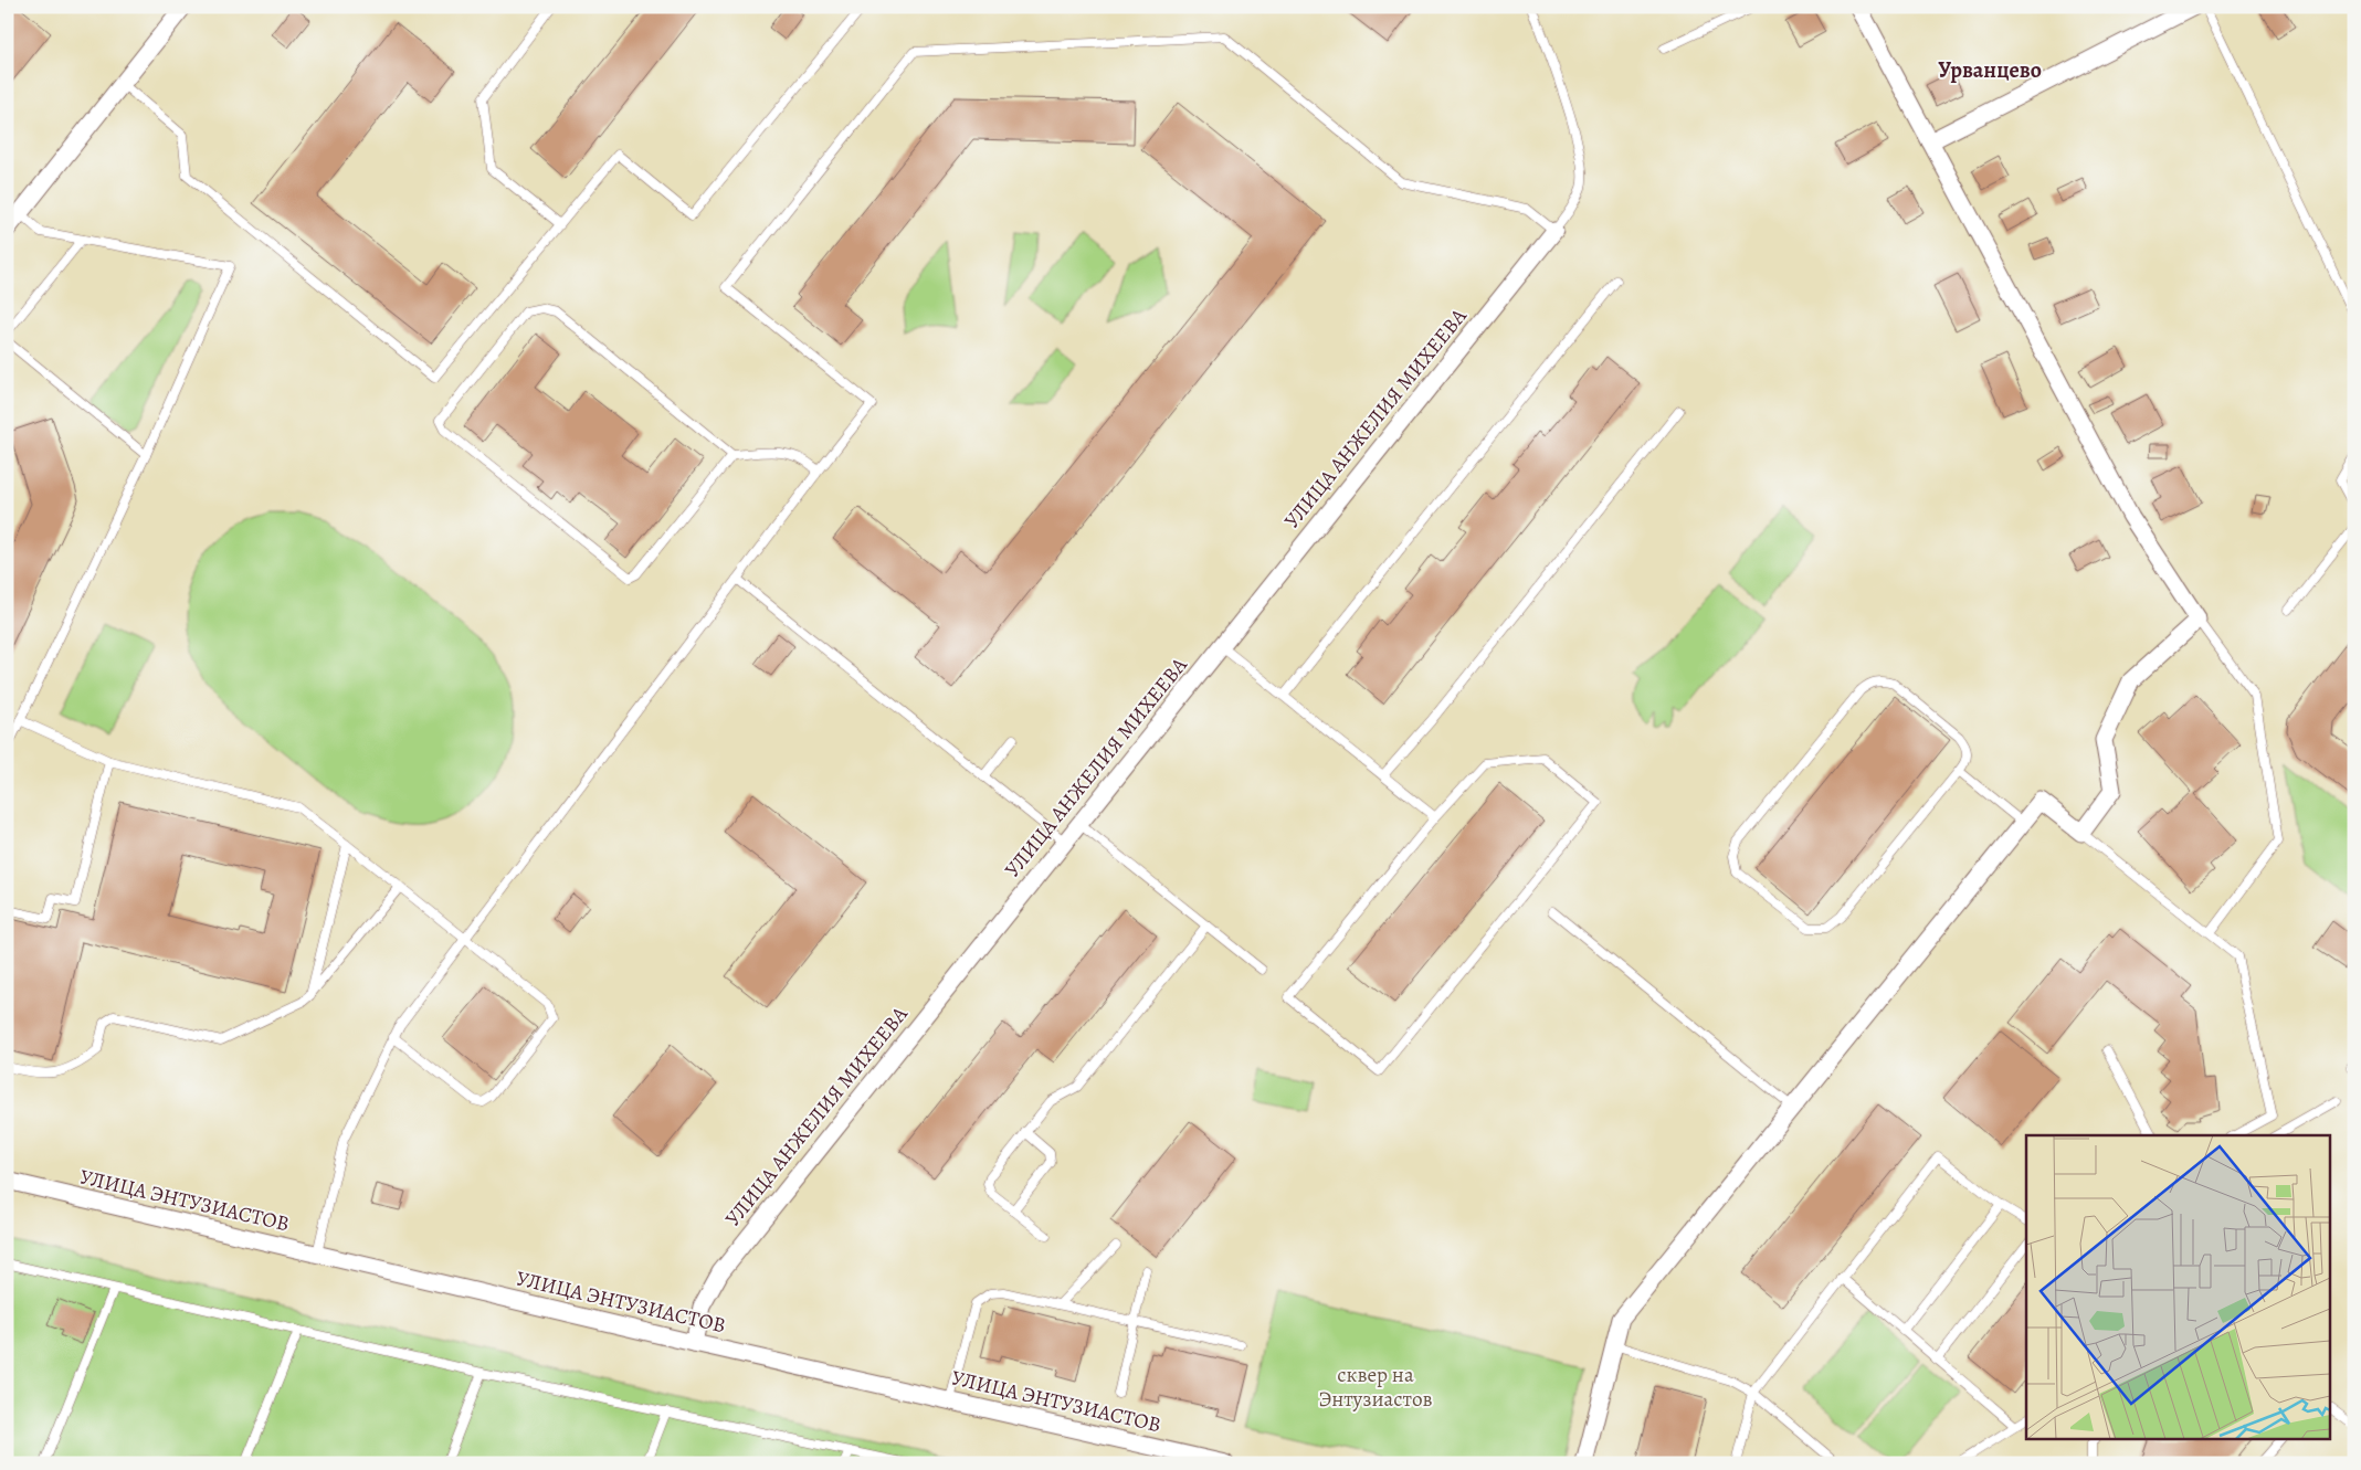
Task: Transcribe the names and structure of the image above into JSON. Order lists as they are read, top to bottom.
{
  "streets": {
    "street": ["УЛИЦА АНЖЕЛИЯ МИХЕЕВА", "УЛИЦА ЭНТУЗИАСТОВ"]
  },
  "crossings": [
    ["УЛИЦА АНЖЕЛИЯ МИХЕЕВА", "УЛИЦА ЭНТУЗИАСТОВ"]
  ],
  "districts": ["Урванцево"],
  "parks": ["сквер на Энтузиастов"]
}
